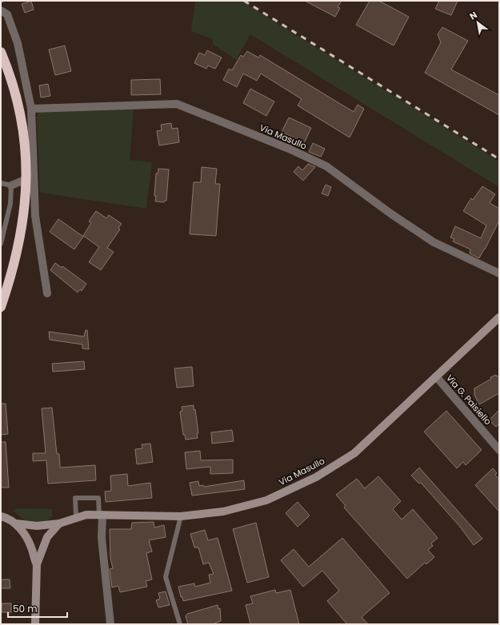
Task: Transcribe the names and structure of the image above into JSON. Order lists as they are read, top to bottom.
{
  "streets": {
    "main road": ["Via Masullo"],
    "street": ["Via G. Paisiello"]
  },
  "crossings": [
    ["Via Masullo", "Via G. Paisiello"]
  ],
  "scale_bar": "50 m",
  "north": "top left"
}
